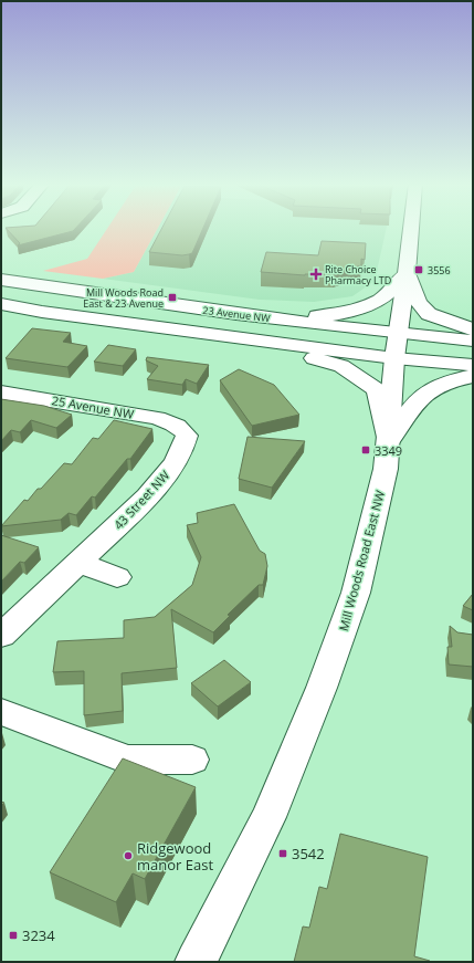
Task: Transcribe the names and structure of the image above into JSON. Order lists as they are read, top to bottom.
{
  "streets": {
    "main road": [
      "23 Avenue NW",
      "25 Avenue NW",
      "43 Street NW",
      "Mill Woods Road East NW"
    ]
  },
  "crossings": [
    ["23 Avenue NW", "Mill Woods Road East NW"],
    ["25 Avenue NW", "43 Street NW"]
  ],
  "places": {
    "transit": [
      "3556",
      "Mill Woods Road East & 23 Avenue",
      "3349",
      "3542",
      "3234"
    ],
    "health": ["Rite Choice Pharmacy LTD"],
    "other": ["Ridgewood manor East"]
  }
}
